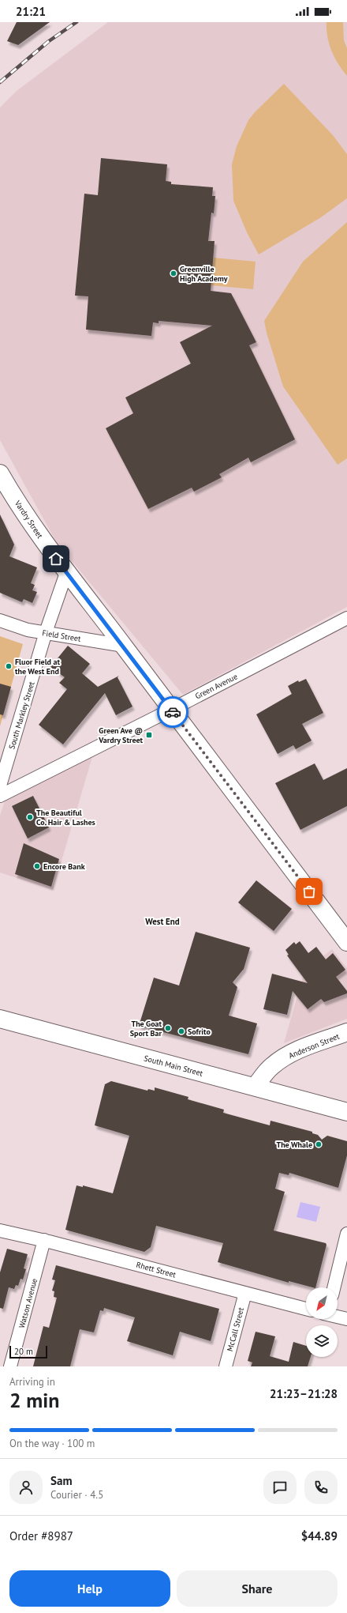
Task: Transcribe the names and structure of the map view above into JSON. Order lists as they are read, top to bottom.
{
  "streets": {
    "street": [
      "Vardry Street",
      "Field Street",
      "Green Avenue",
      "South Markley Street",
      "Anderson Street",
      "South Main Street",
      "Rhett Street",
      "Watson Avenue",
      "McCall Street"
    ]
  },
  "crossings": [
    ["Vardry Street", "Field Street"],
    ["Vardry Street", "Green Avenue"],
    ["Vardry Street", "South Markley Street"],
    ["Field Street", "South Markley Street"],
    ["Anderson Street", "South Main Street"],
    ["Rhett Street", "Watson Avenue"],
    ["Rhett Street", "McCall Street"]
  ],
  "districts": ["West End"],
  "places": {
    "other": [
      "Greenville High Academy",
      "Fluor Field at the West End",
      "The Beautiful Co. Hair & Lashes",
      "Encore Bank",
      "The Goat Sport Bar",
      "Sofrito",
      "The Whale"
    ],
    "transit": ["Green Ave @ Vardry Street"]
  },
  "scale_bar": "20 m",
  "north": "bottom left",
  "page": {
    "status": "21:21",
    "scale": "20 m",
    "heading": ["2 min", "Arriving in", "21:23–21:28"],
    "panel": [
      "Sam",
      "Courier · 4.5",
      "Order #8987",
      "$44.89"
    ],
    "bar": "On the way · 100 m",
    "buttons": ["Help", "Share"]
  }
}
